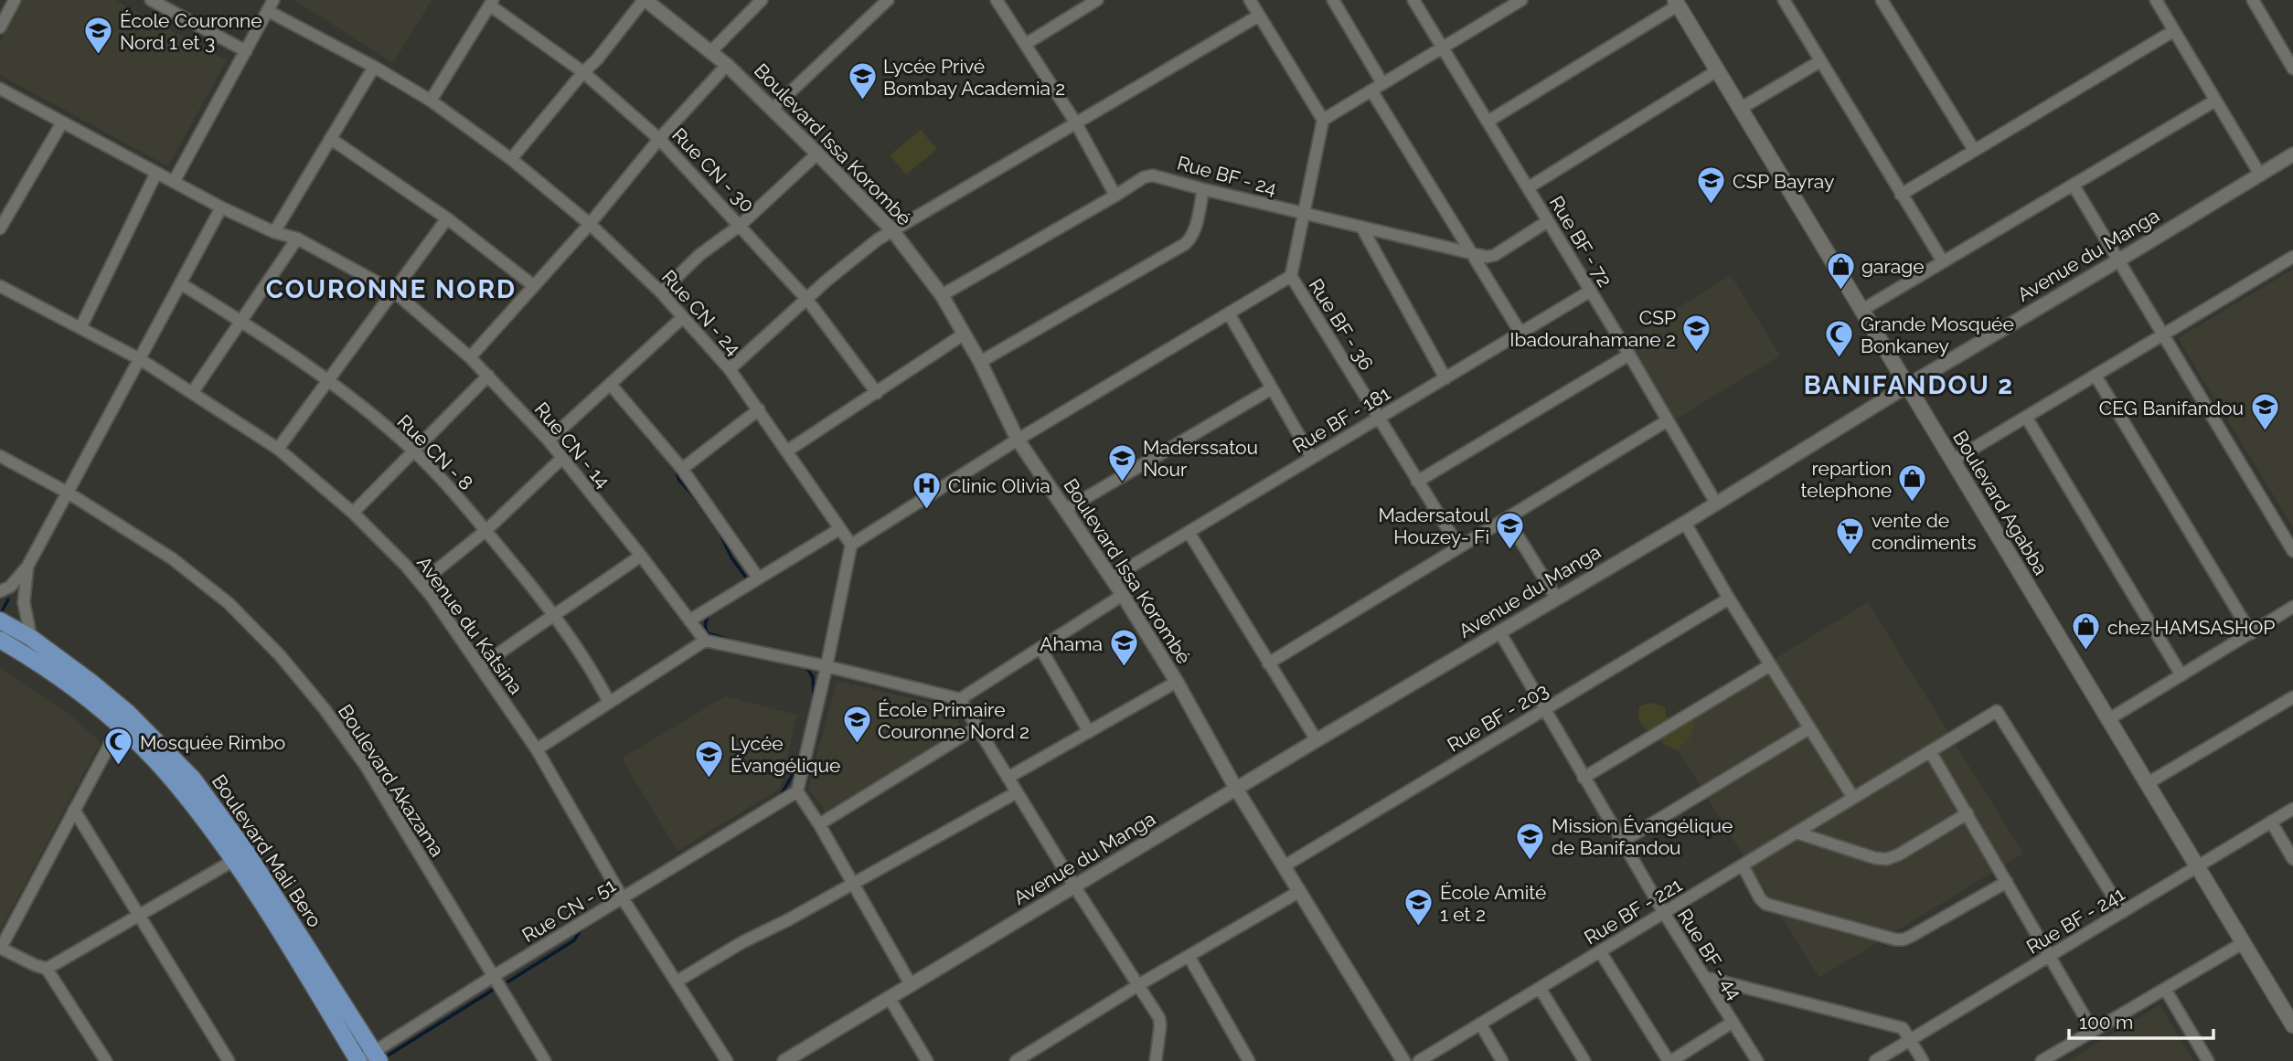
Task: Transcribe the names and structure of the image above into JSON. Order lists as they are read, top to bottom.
{
  "streets": {
    "main road": ["Boulevard Agabba", "Boulevard Mali Bero"],
    "street": [
      "Boulevard Issa Korombé",
      "Rue CN - 30",
      "Rue BF - 24",
      "Rue BF - 72",
      "Avenue du Manga",
      "Rue CN - 24",
      "Rue BF - 36",
      "Rue BF - 181",
      "Rue CN - 14",
      "Rue CN - 8",
      "Avenue du Katsina",
      "Rue BF - 203",
      "Boulevard Akazama",
      "Rue CN - 51",
      "Rue BF - 221",
      "Rue BF - 241",
      "Rue BF - 44"
    ]
  },
  "crossings": [
    ["Boulevard Issa Korombé", "Rue BF - 24"],
    ["Boulevard Issa Korombé", "Avenue du Manga"],
    ["Boulevard Issa Korombé", "Rue BF - 181"],
    ["Boulevard Issa Korombé", "Rue BF - 203"],
    ["Rue BF - 24", "Rue BF - 72"],
    ["Rue BF - 24", "Rue BF - 36"],
    ["Rue BF - 72", "Avenue du Manga"],
    ["Rue BF - 72", "Rue BF - 181"],
    ["Avenue du Manga", "Boulevard Agabba"],
    ["Avenue du Manga", "Rue BF - 44"],
    ["Rue BF - 36", "Rue BF - 181"],
    ["Boulevard Agabba", "Rue BF - 241"],
    ["Avenue du Katsina", "Rue CN - 51"],
    ["Rue BF - 203", "Rue BF - 44"],
    ["Boulevard Akazama", "Rue CN - 51"],
    ["Boulevard Mali Bero", "Rue CN - 51"],
    ["Rue BF - 221", "Rue BF - 241"],
    ["Rue BF - 221", "Rue BF - 44"]
  ],
  "districts": ["COURONNE NORD", "BANIFANDOU 2"],
  "places": {
    "school or university": [
      "École Couronne Nord 1 et 3",
      "Lycée Privé Bombay Academia 2",
      "CSP Bayray",
      "CSP Ibadourahamane 2",
      "CEG Banifandou",
      "Maderssatou Nour",
      "Madersatoul Houzey- Fi",
      "Ahama",
      "École Primaire Couronne Nord 2",
      "Lycée Évangélique",
      "Mission Évangélique de Banifandou",
      "École Amité 1 et 2"
    ],
    "shop": ["garage", "repartion telephone", "chez HAMSASHOP"],
    "mosque": ["Grande Mosquée Bonkaney", "Mosquée Rimbo"],
    "hospital": ["Clinic Olivia"],
    "supermarket": ["vente de condiments"]
  },
  "scale_bar": "100 m"
}
